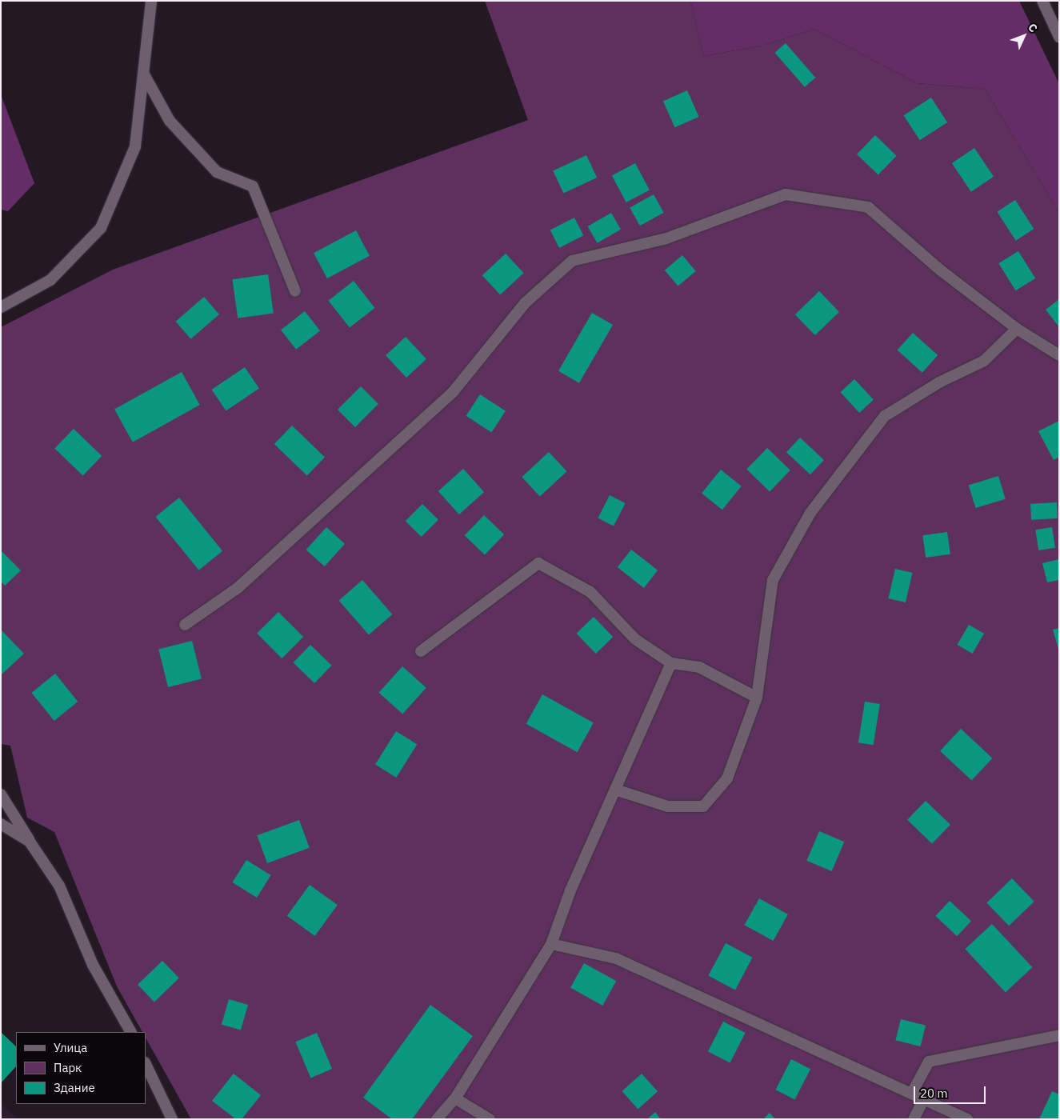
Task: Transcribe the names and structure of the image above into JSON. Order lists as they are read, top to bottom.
{
  "legend": ["Улица", "Парк", "Здание"],
  "scale_bar": "20 m",
  "north": "top right"
}
